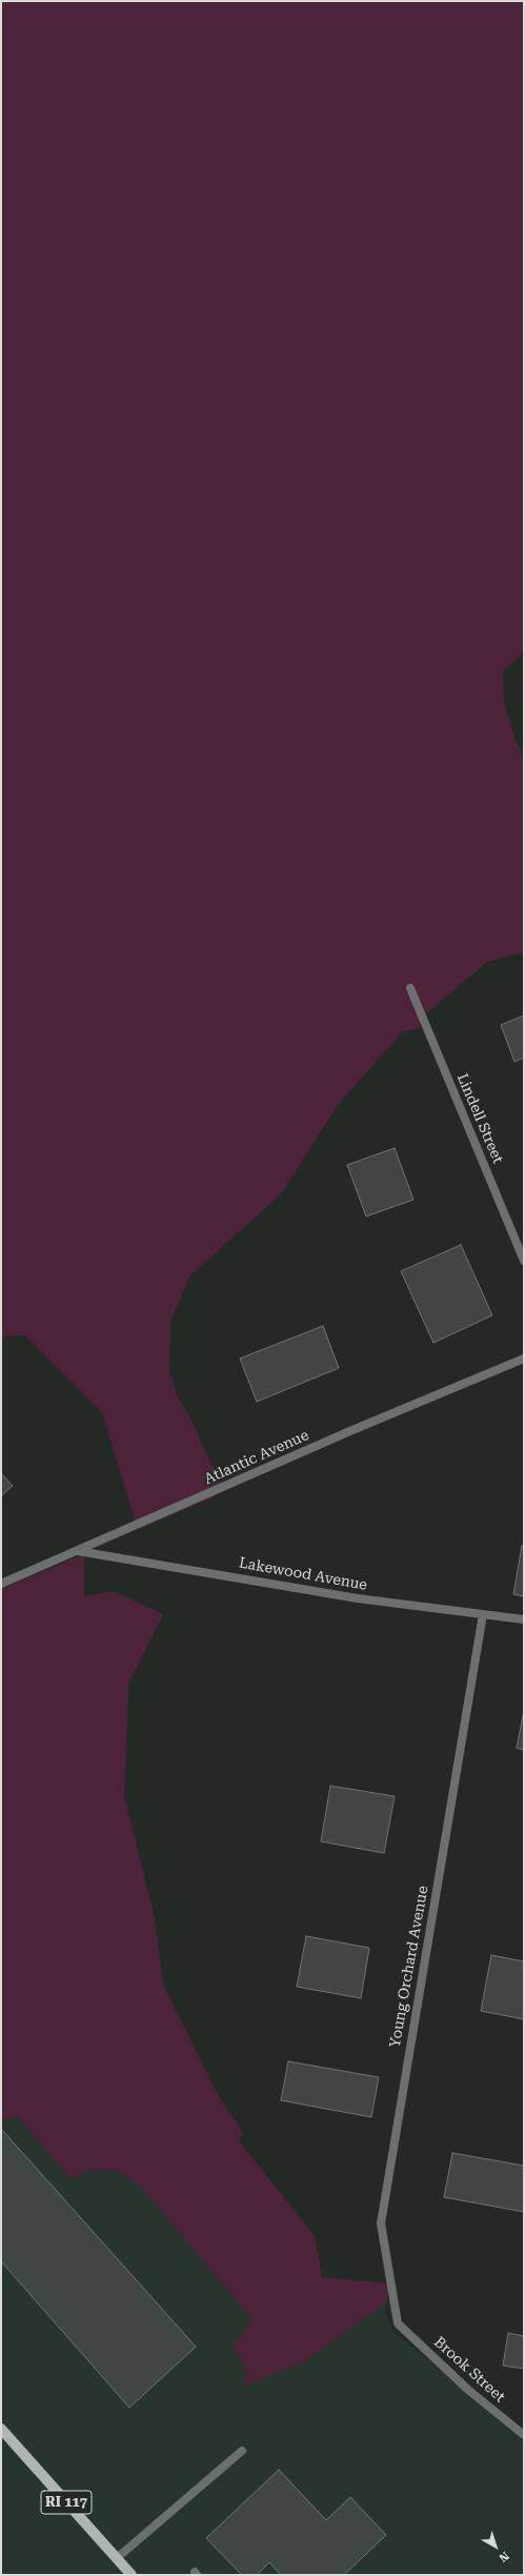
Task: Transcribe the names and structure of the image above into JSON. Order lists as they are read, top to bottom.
{
  "streets": {
    "main road": ["RI 117"],
    "street": [
      "Lindell Street",
      "Atlantic Avenue",
      "Lakewood Avenue",
      "Young Orchard Avenue",
      "Brook Street"
    ]
  },
  "crossings": [
    ["Atlantic Avenue", "Lakewood Avenue"],
    ["Lakewood Avenue", "Young Orchard Avenue"],
    ["Young Orchard Avenue", "Brook Street"]
  ],
  "north": "bottom right"
}
